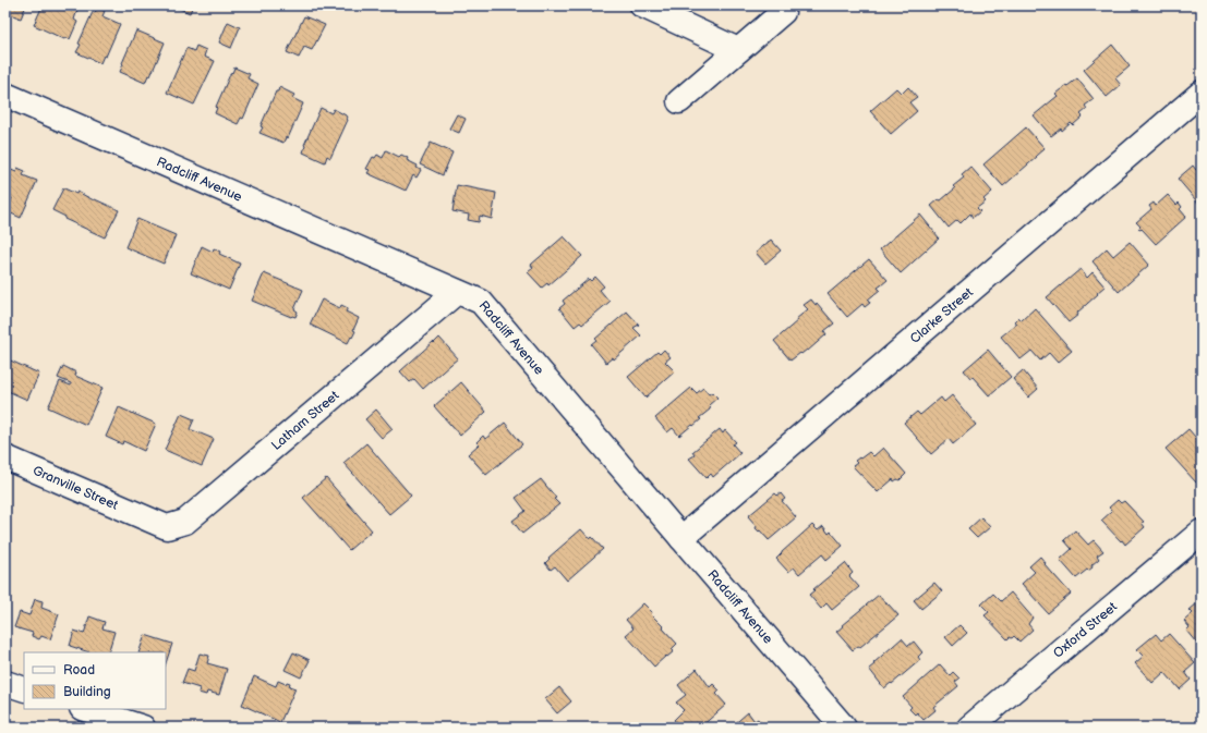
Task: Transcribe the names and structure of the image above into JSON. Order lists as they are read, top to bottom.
{
  "streets": {
    "street": [
      "Radcliff Avenue",
      "Clarke Street",
      "Latham Street",
      "Granville Street",
      "Oxford Street"
    ]
  },
  "crossings": [
    ["Radcliff Avenue", "Clarke Street"],
    ["Radcliff Avenue", "Latham Street"],
    ["Latham Street", "Granville Street"]
  ],
  "legend": ["Road", "Building"]
}
